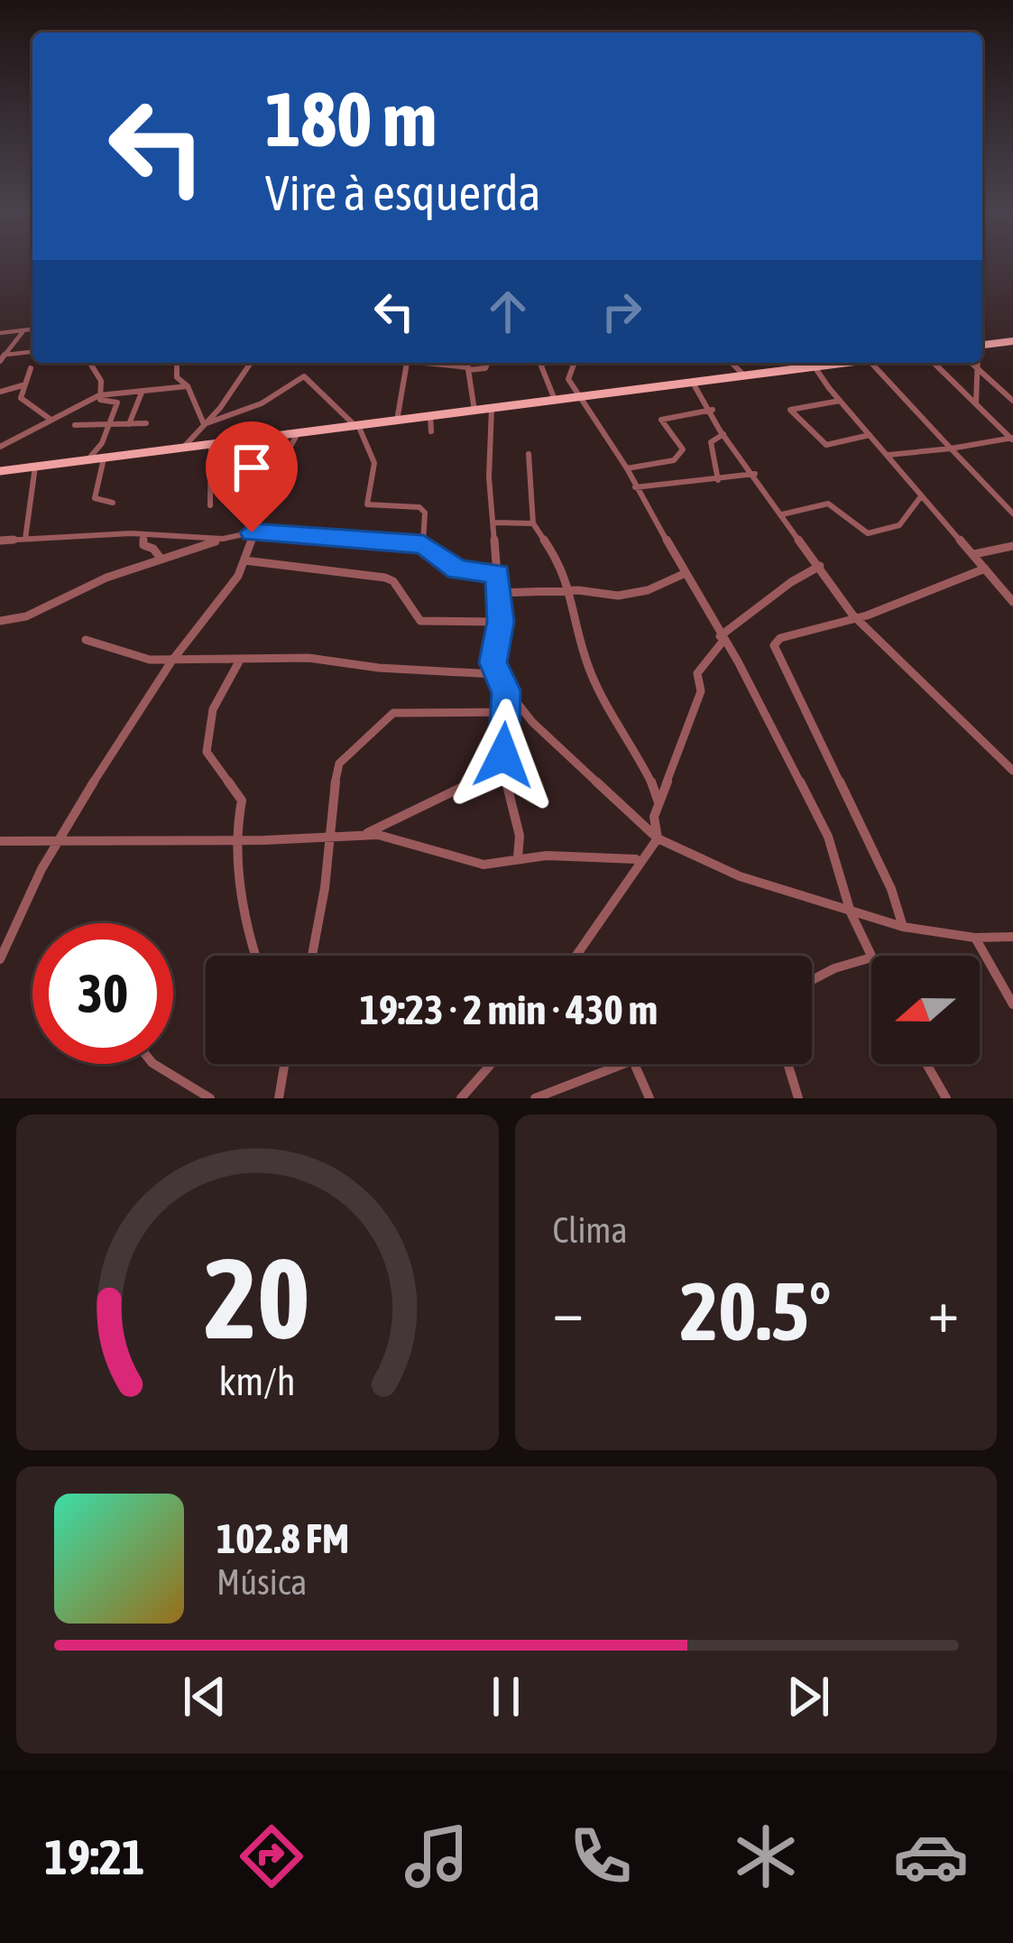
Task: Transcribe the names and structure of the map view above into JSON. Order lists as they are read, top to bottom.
{
  "north": "left",
  "page": {
    "turn": ["180 m", "Vire à esquerda"],
    "limit": "30",
    "trip": "19:23 · 2 min · 430 m",
    "tile": "Clima",
    "heat": ["−", "20.5°", "+"],
    "song": ["102.8 FM", "Música"],
    "tabs": "19:21",
    "gauge": ["20", "km/h"]
  }
}
